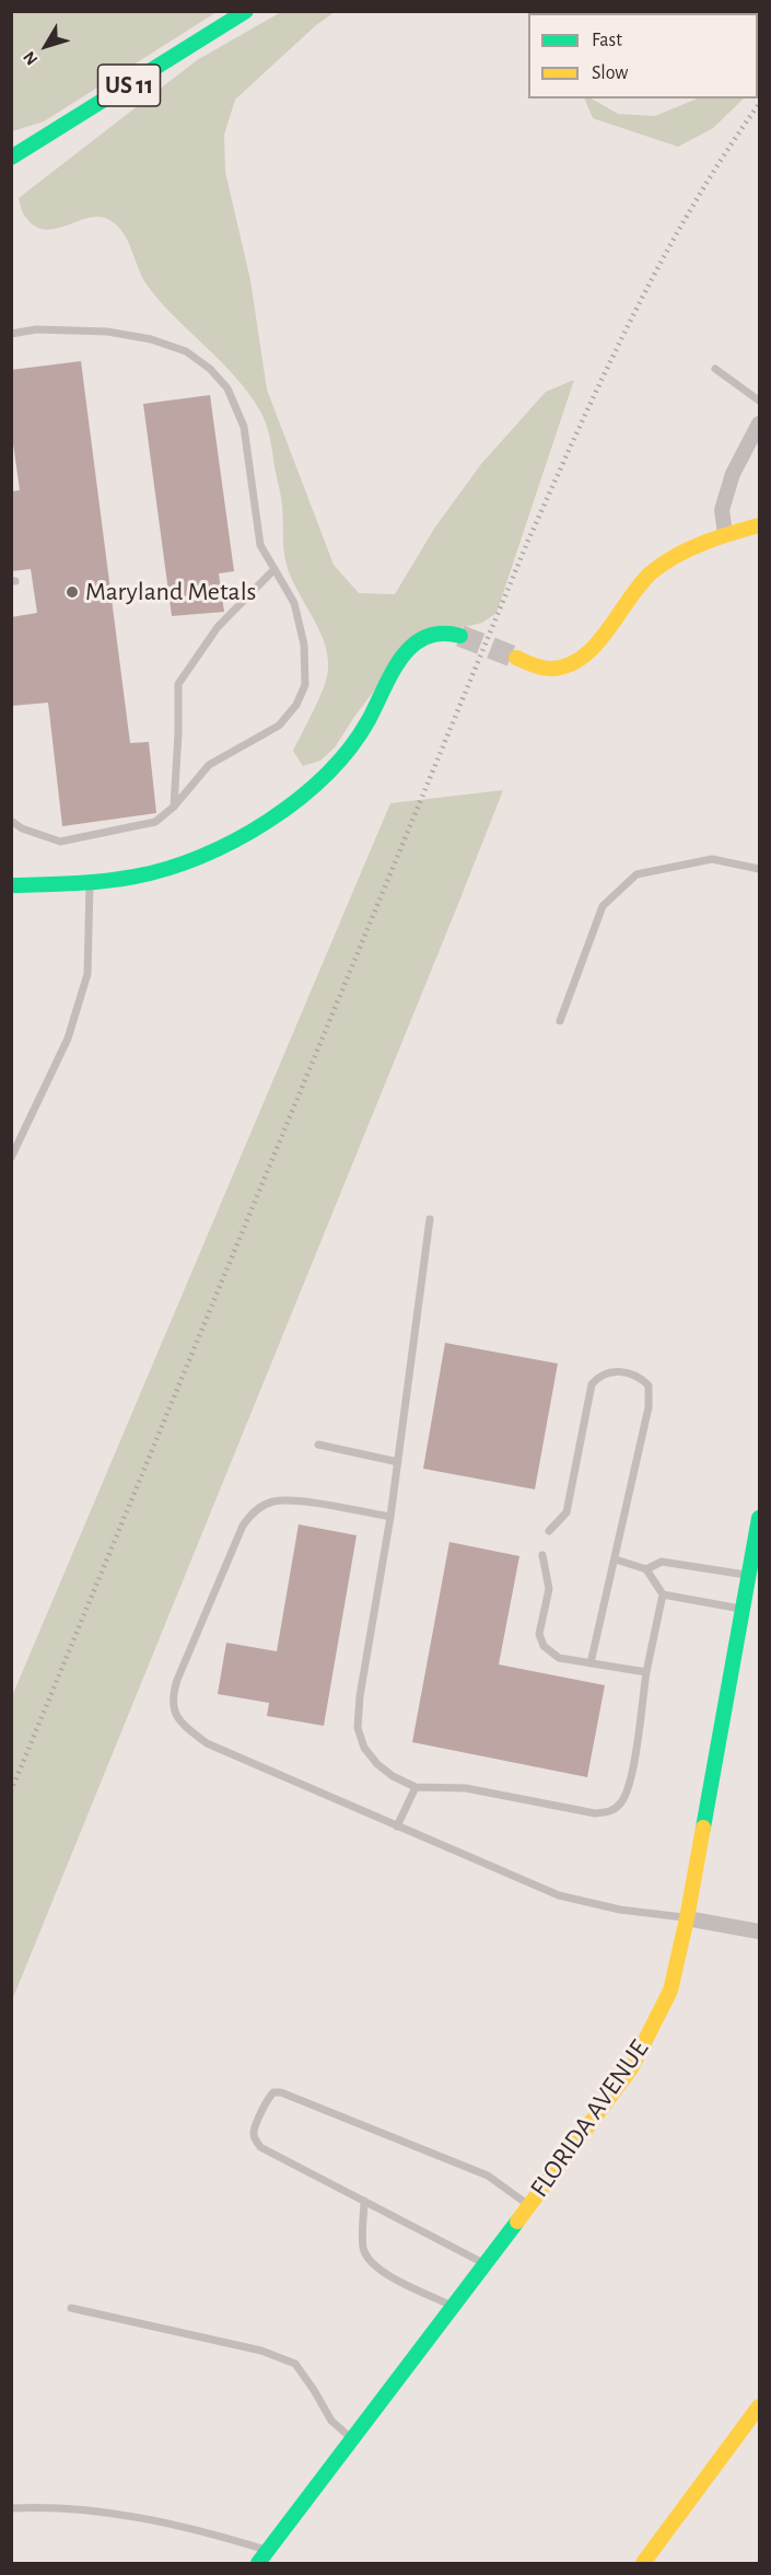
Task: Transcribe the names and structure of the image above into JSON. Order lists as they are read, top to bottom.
{
  "streets": {
    "street": ["US 11", "FLORIDA AVENUE"]
  },
  "places": ["Maryland Metals"],
  "legend": ["Fast", "Slow"],
  "north": "bottom left"
}
